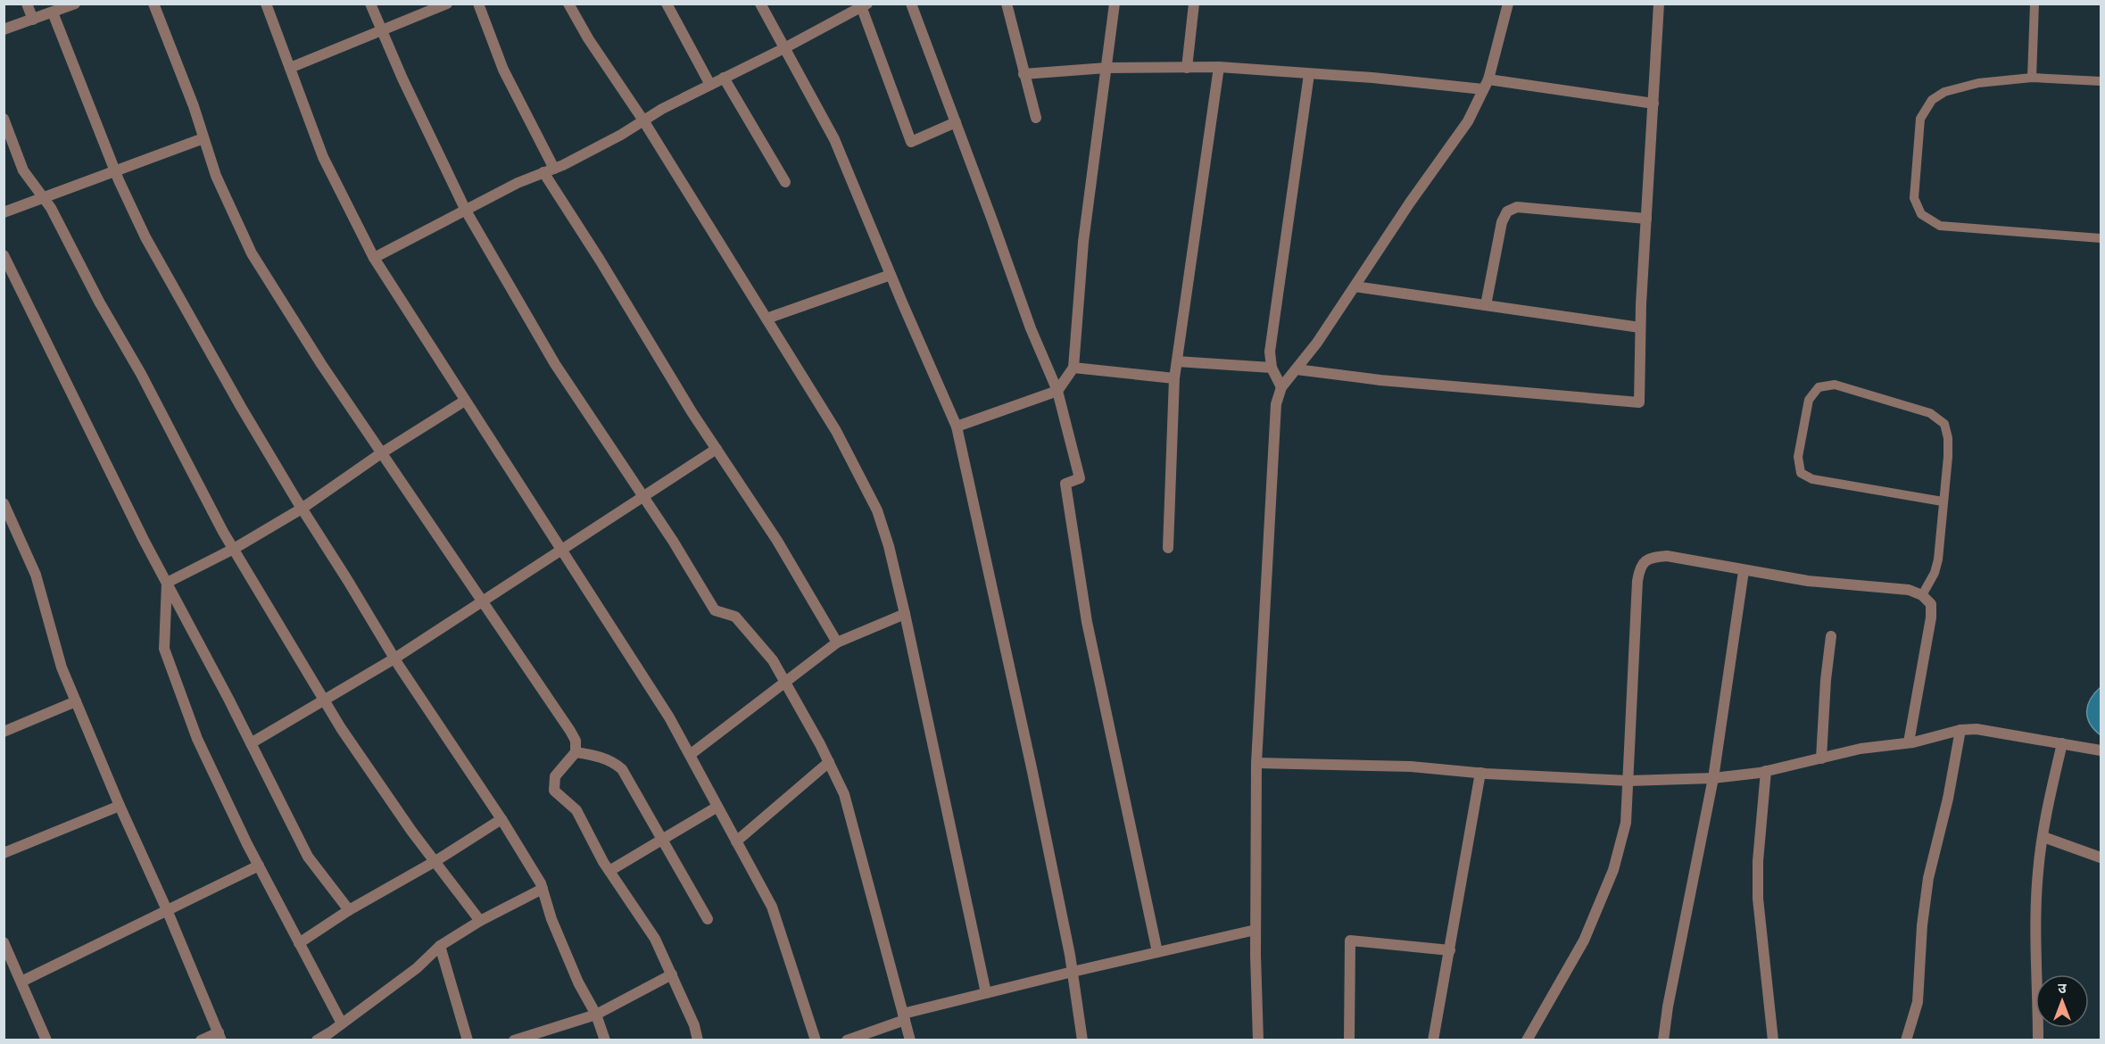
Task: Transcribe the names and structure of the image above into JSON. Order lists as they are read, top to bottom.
{
  "north": "top"
}
